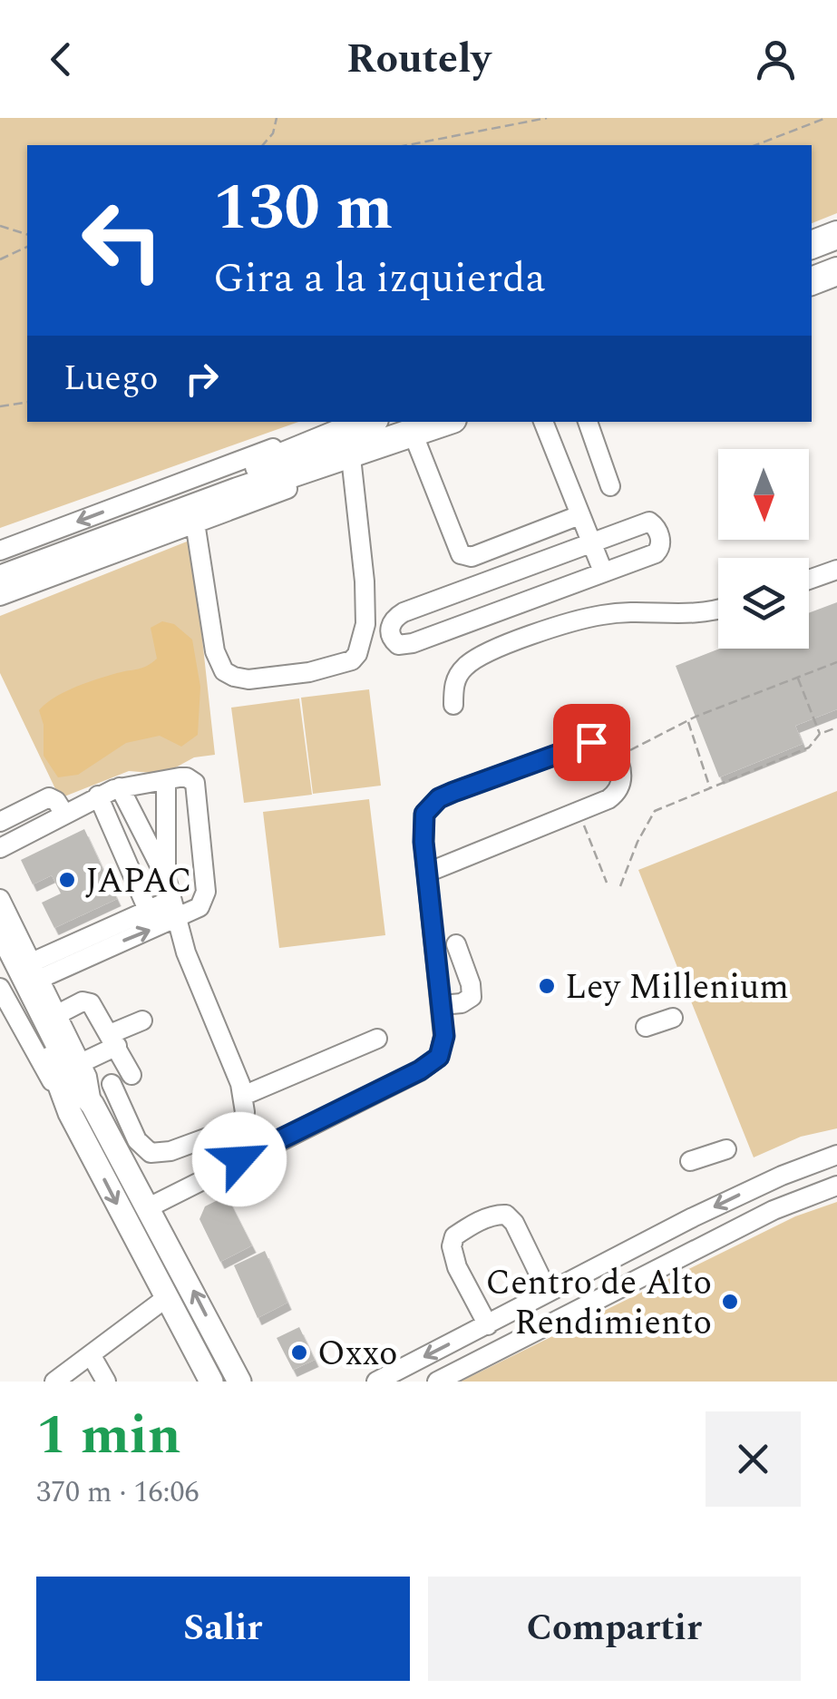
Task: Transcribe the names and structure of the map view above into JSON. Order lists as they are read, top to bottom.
{
  "places": [
    "JAPAC",
    "Ley Millenium",
    "Centro de Alto Rendimiento",
    "Oxxo"
  ],
  "north": "bottom",
  "page": {
    "header": "Routely",
    "turn": ["130 m", "Gira a la izquierda"],
    "then": "Luego",
    "heading": ["1 min", "370 m · 16:06"],
    "buttons": ["Salir", "Compartir"]
  }
}
